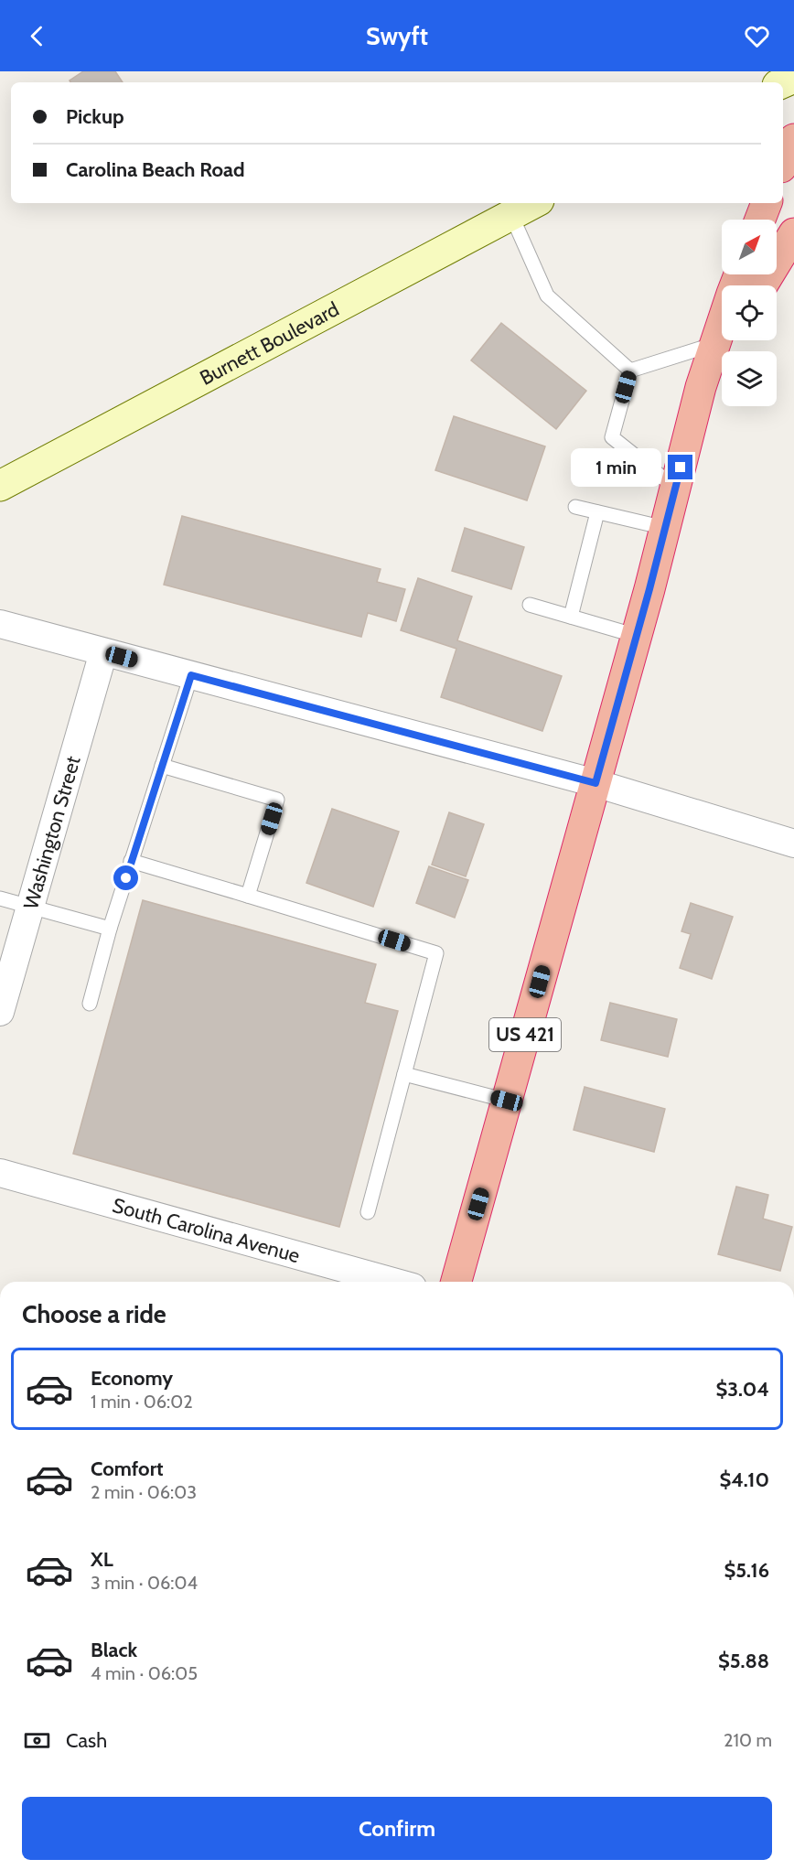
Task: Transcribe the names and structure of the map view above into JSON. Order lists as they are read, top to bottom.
{
  "streets": {
    "highway": ["US 421"],
    "main road": ["Burnett Boulevard"],
    "street": ["Washington Street", "South Carolina Avenue"]
  },
  "north": "top right",
  "page": {
    "header": "Swyft",
    "banner": ["Pickup", "Carolina Beach Road"],
    "bubble": "1 min",
    "heading": "Choose a ride",
    "list": [
      {
        "name": "Economy",
        "note": "1 min · 06:02",
        "value": "$3.04"
      },
      {
        "name": "Comfort",
        "note": "2 min · 06:03",
        "value": "$4.10"
      },
      {
        "name": "XL",
        "note": "3 min · 06:04",
        "value": "$5.16"
      },
      {
        "name": "Black",
        "note": "4 min · 06:05",
        "value": "$5.88"
      }
    ],
    "pay": ["Cash", "210 m"],
    "buttons": "Confirm"
  }
}
